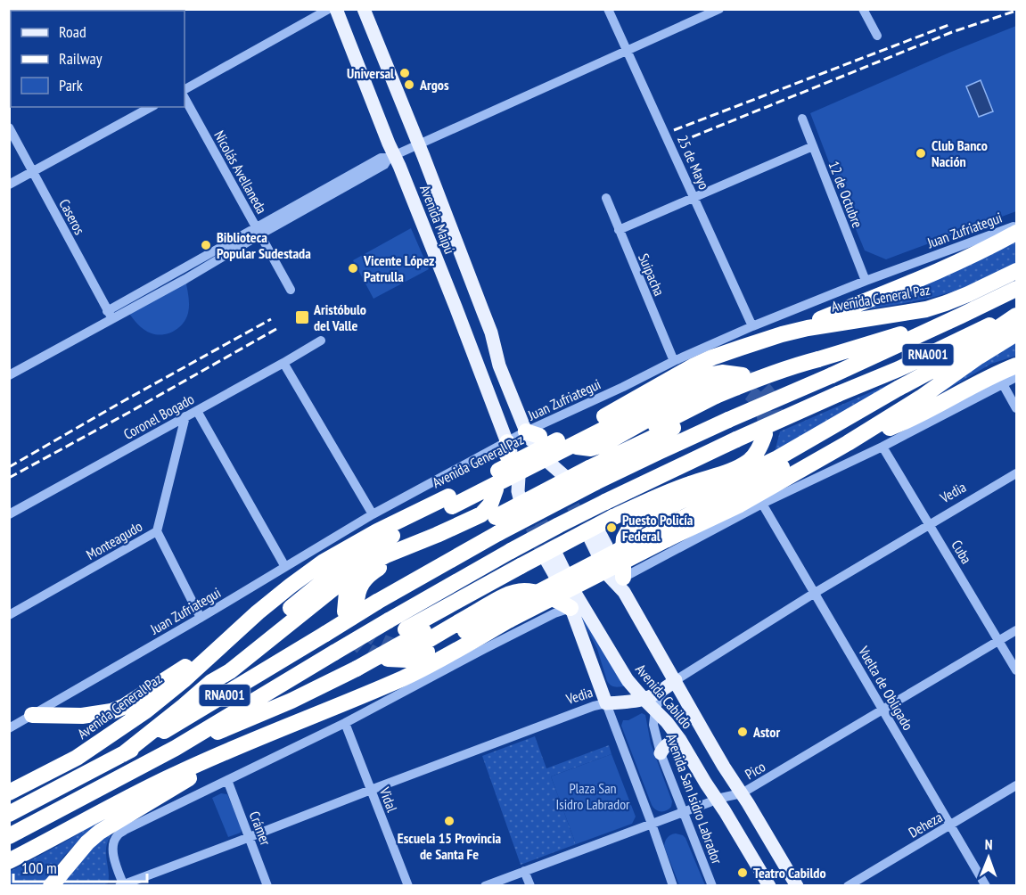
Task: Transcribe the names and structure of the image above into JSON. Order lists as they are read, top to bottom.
{
  "streets": {
    "highway": ["Avenida General Paz", "RNA001"],
    "main road": ["Avenida Maipú", "Vedia", "Avenida Cabildo"],
    "street": [
      "25 de Mayo",
      "Nicolás Avellaneda",
      "12 de Octubre",
      "Caseros",
      "Juan Zufriategui",
      "Suipacha",
      "Coronel Bogado",
      "Monteagudo",
      "Cuba",
      "Vuelta de Obligado",
      "Pico",
      "Avenida San Isidro Labrador",
      "Vidal",
      "Deheza",
      "Crámer"
    ]
  },
  "crossings": [
    ["25 de Mayo", "Juan Zufriategui"],
    ["12 de Octubre", "Juan Zufriategui"],
    ["Avenida Maipú", "Juan Zufriategui"],
    ["Juan Zufriategui", "Suipacha"],
    ["Coronel Bogado", "Monteagudo"],
    ["Vedia", "Cuba"],
    ["Vedia", "Vuelta de Obligado"],
    ["Vedia", "Avenida Cabildo"],
    ["Vedia", "Avenida San Isidro Labrador"],
    ["Vedia", "Vidal"],
    ["Vedia", "Crámer"],
    ["Cuba", "Pico"],
    ["Vuelta de Obligado", "Pico"],
    ["Vuelta de Obligado", "Deheza"],
    ["Avenida Cabildo", "Pico"],
    ["Avenida Cabildo", "Avenida San Isidro Labrador"],
    ["Pico", "Avenida San Isidro Labrador"]
  ],
  "parks": ["Plaza San Isidro Labrador"],
  "places": {
    "other": [
      "Universal",
      "Argos",
      "Club Banco Nación",
      "Biblioteca Popular Sudestada",
      "Vicente López Patrulla",
      "Puesto Policía Federal",
      "Astor",
      "Escuela 15 Provincia de Santa Fe",
      "Teatro Cabildo"
    ],
    "transit": ["Aristóbulo del Valle"]
  },
  "legend": ["Road", "Railway", "Park"],
  "scale_bar": "100 m",
  "north": "top"
}
